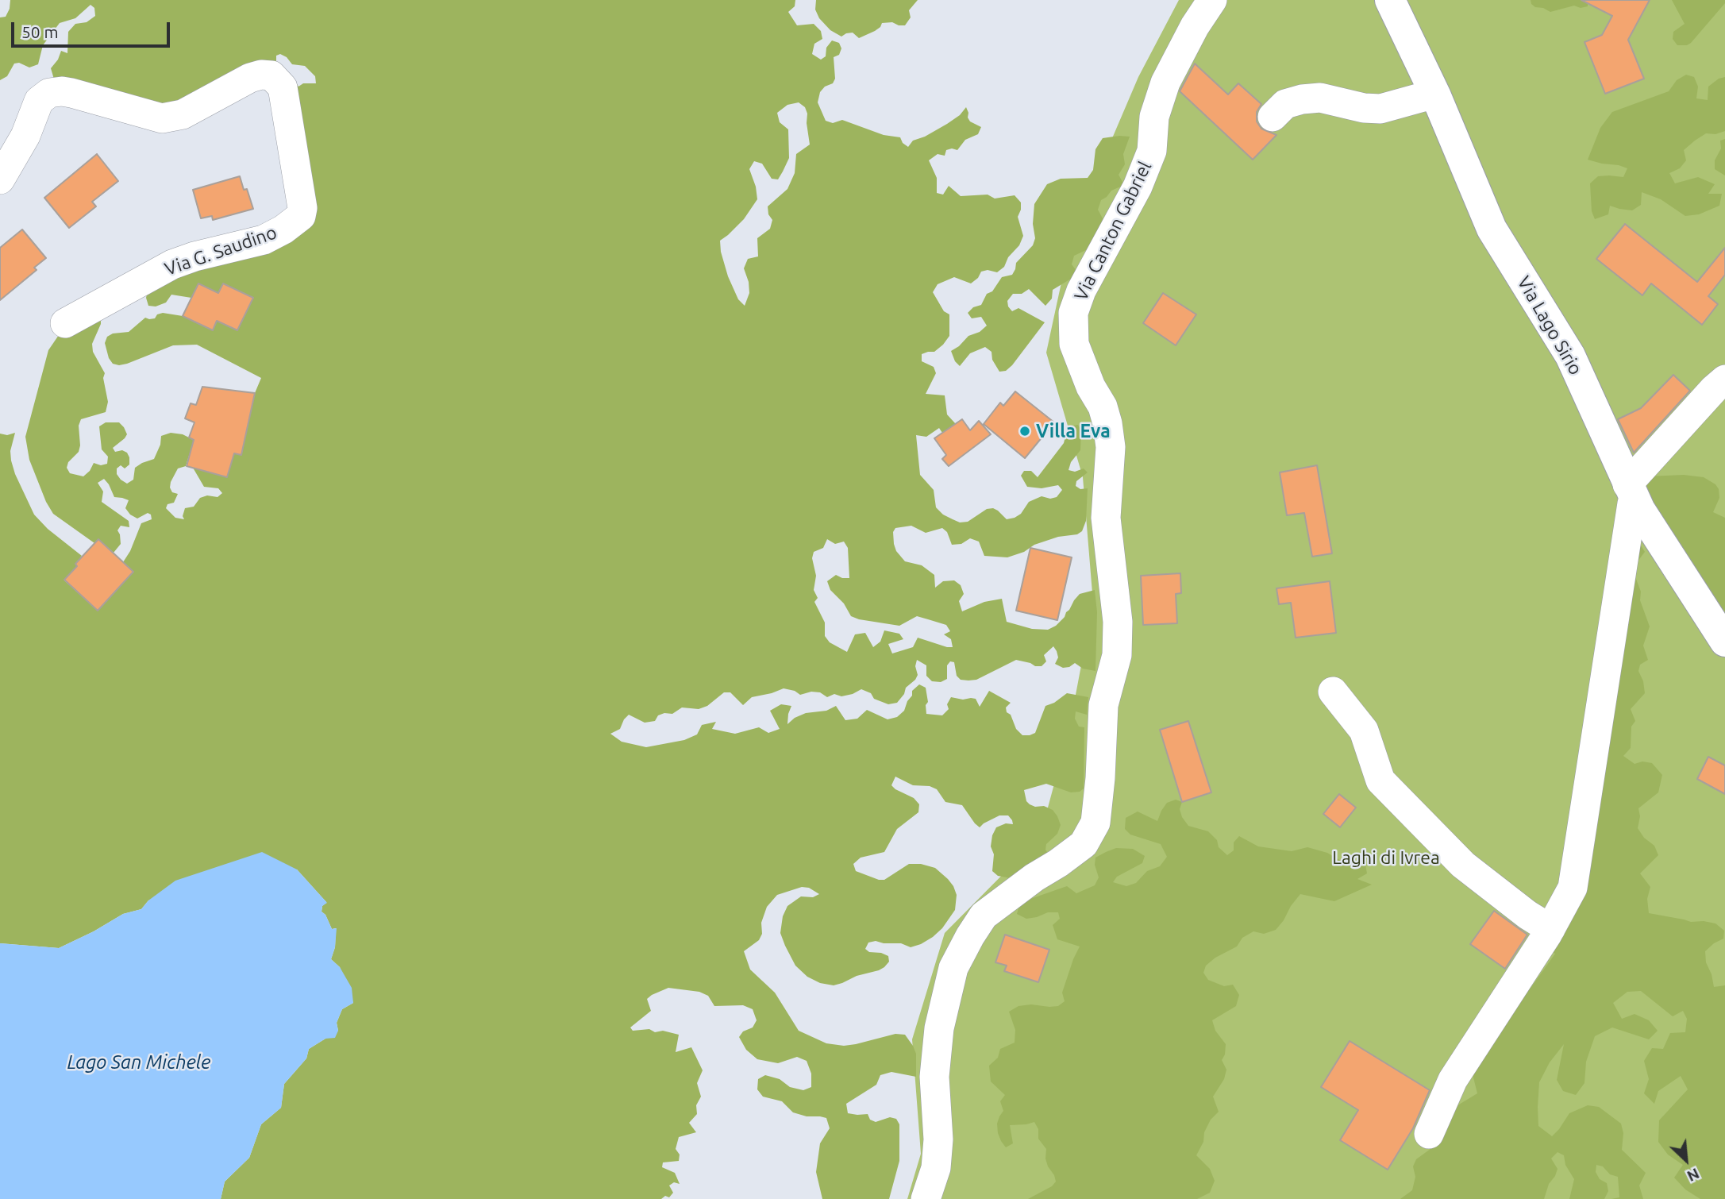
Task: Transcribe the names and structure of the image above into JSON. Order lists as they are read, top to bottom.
{
  "streets": {
    "main road": ["Via Lago Sirio"],
    "street": ["Via Canton Gabriel", "Via G. Saudino"]
  },
  "water": ["Lago San Michele"],
  "parks": ["Laghi di Ivrea"],
  "places": ["Villa Eva"],
  "scale_bar": "50 m",
  "north": "bottom right"
}
